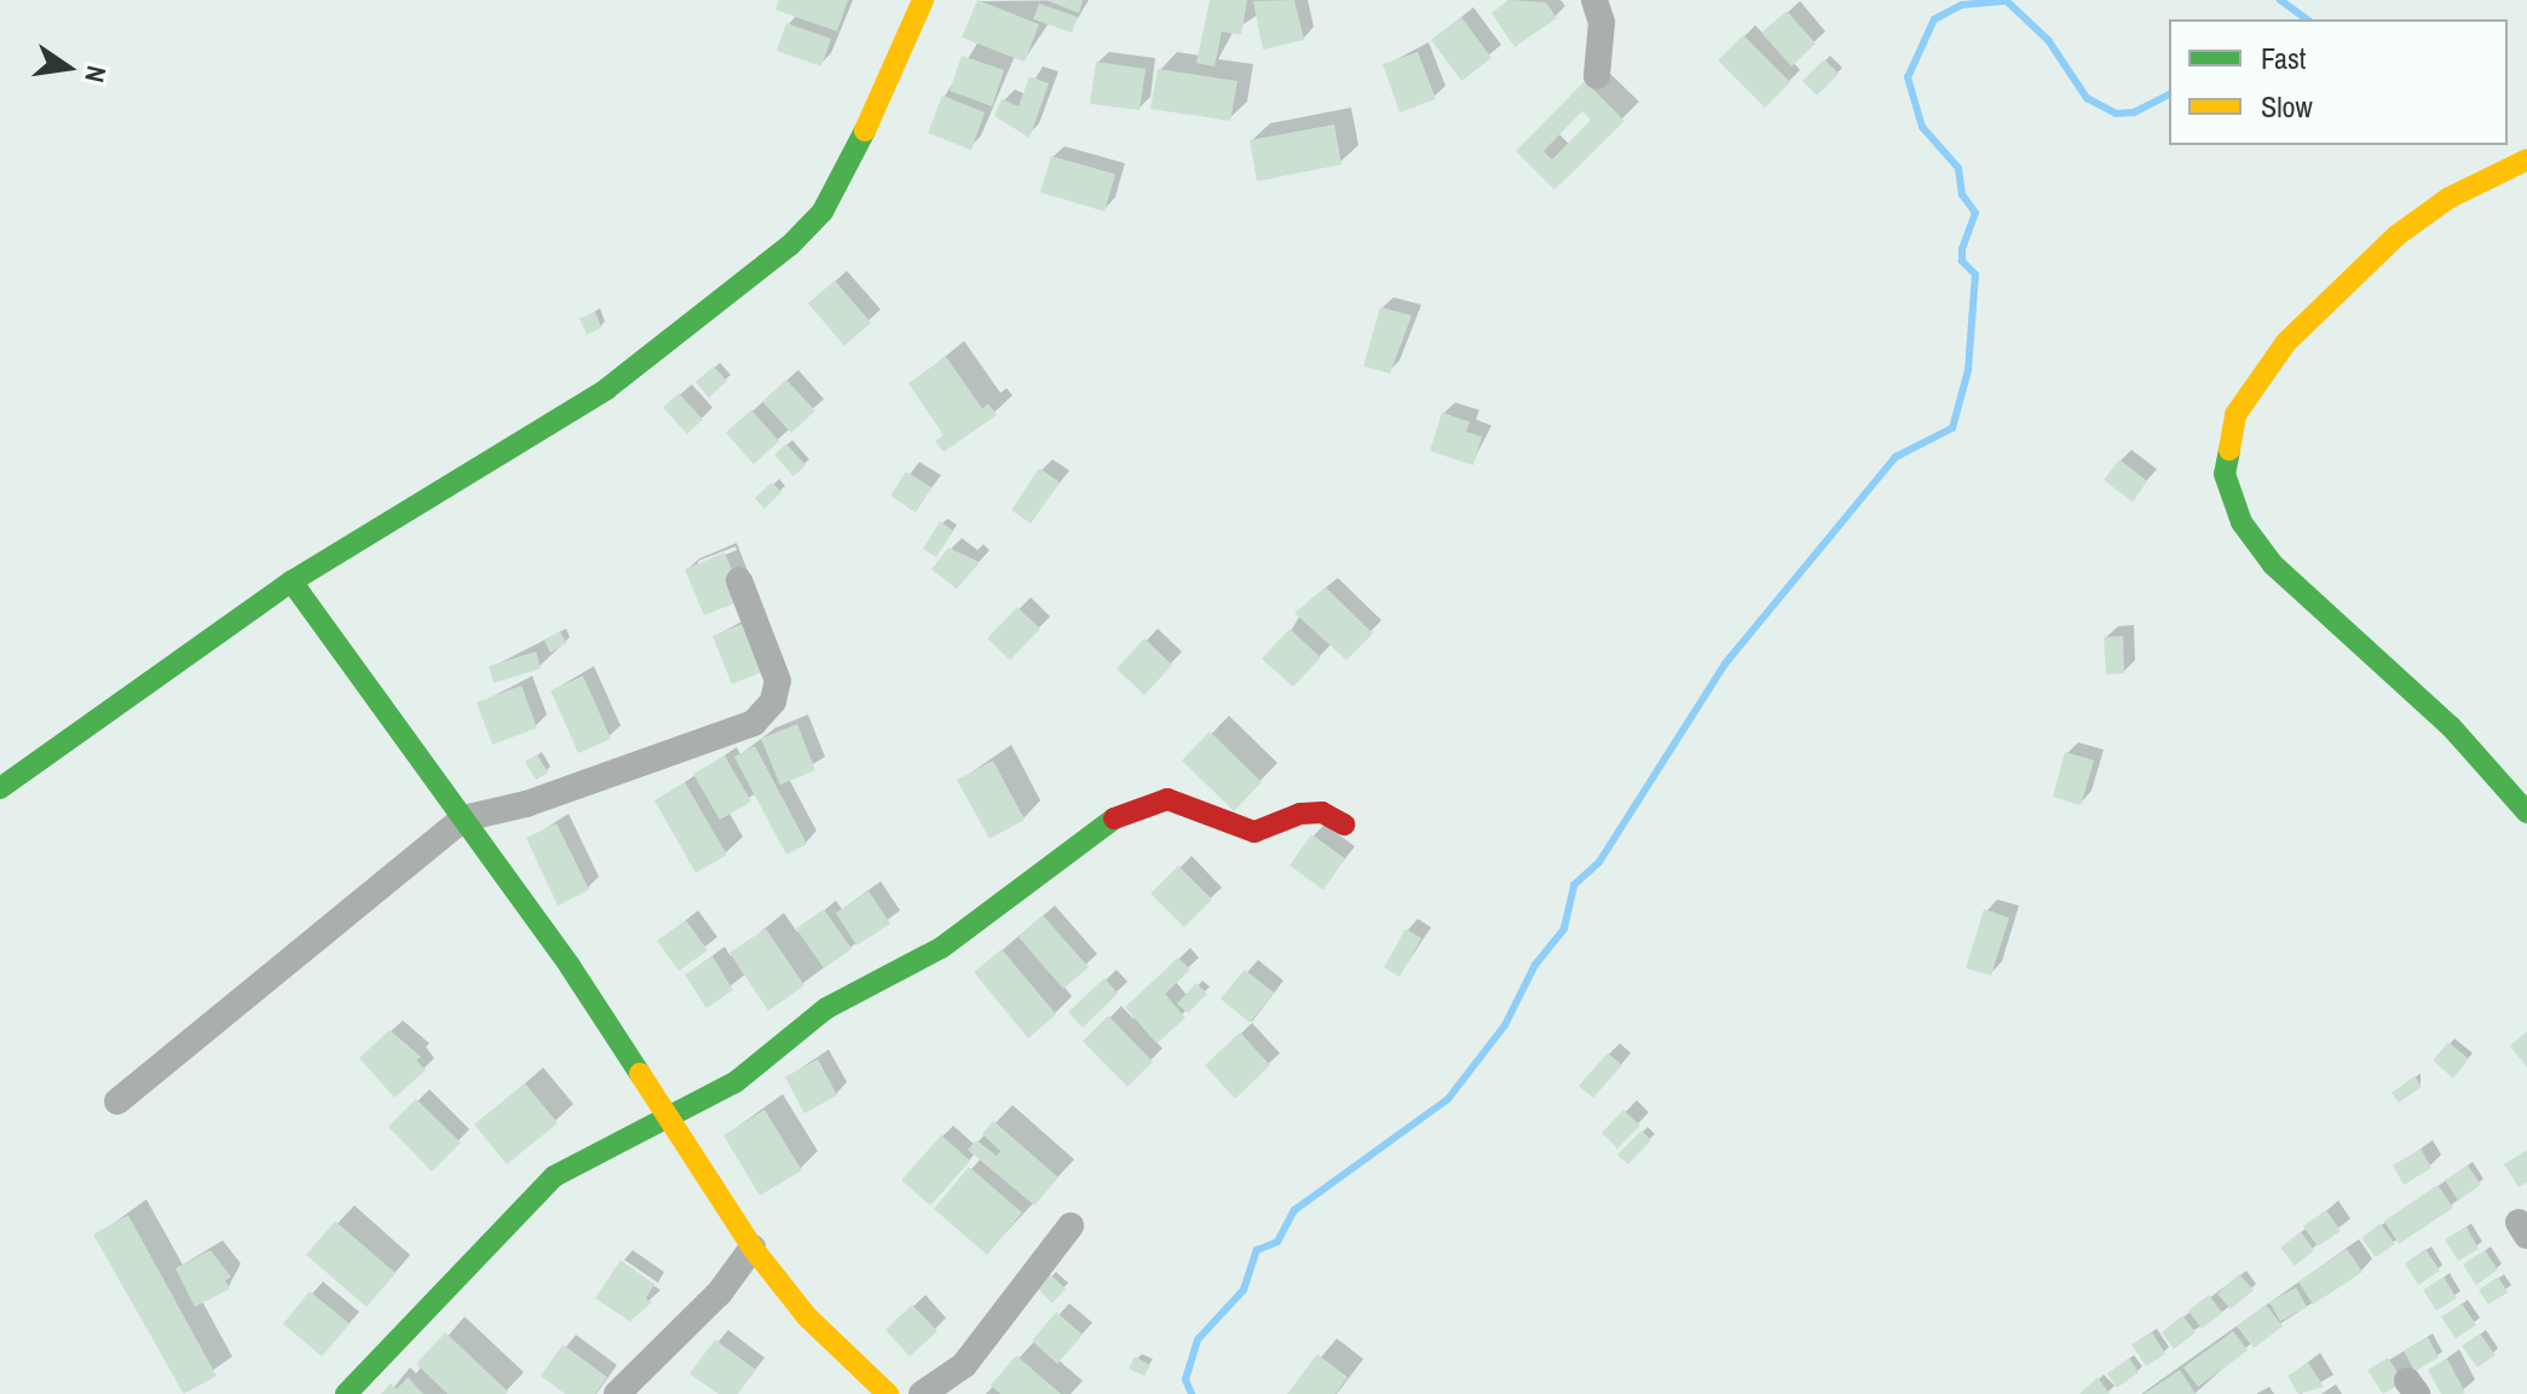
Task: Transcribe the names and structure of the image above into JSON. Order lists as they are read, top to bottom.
{
  "legend": ["Fast", "Slow"],
  "north": "right"
}
